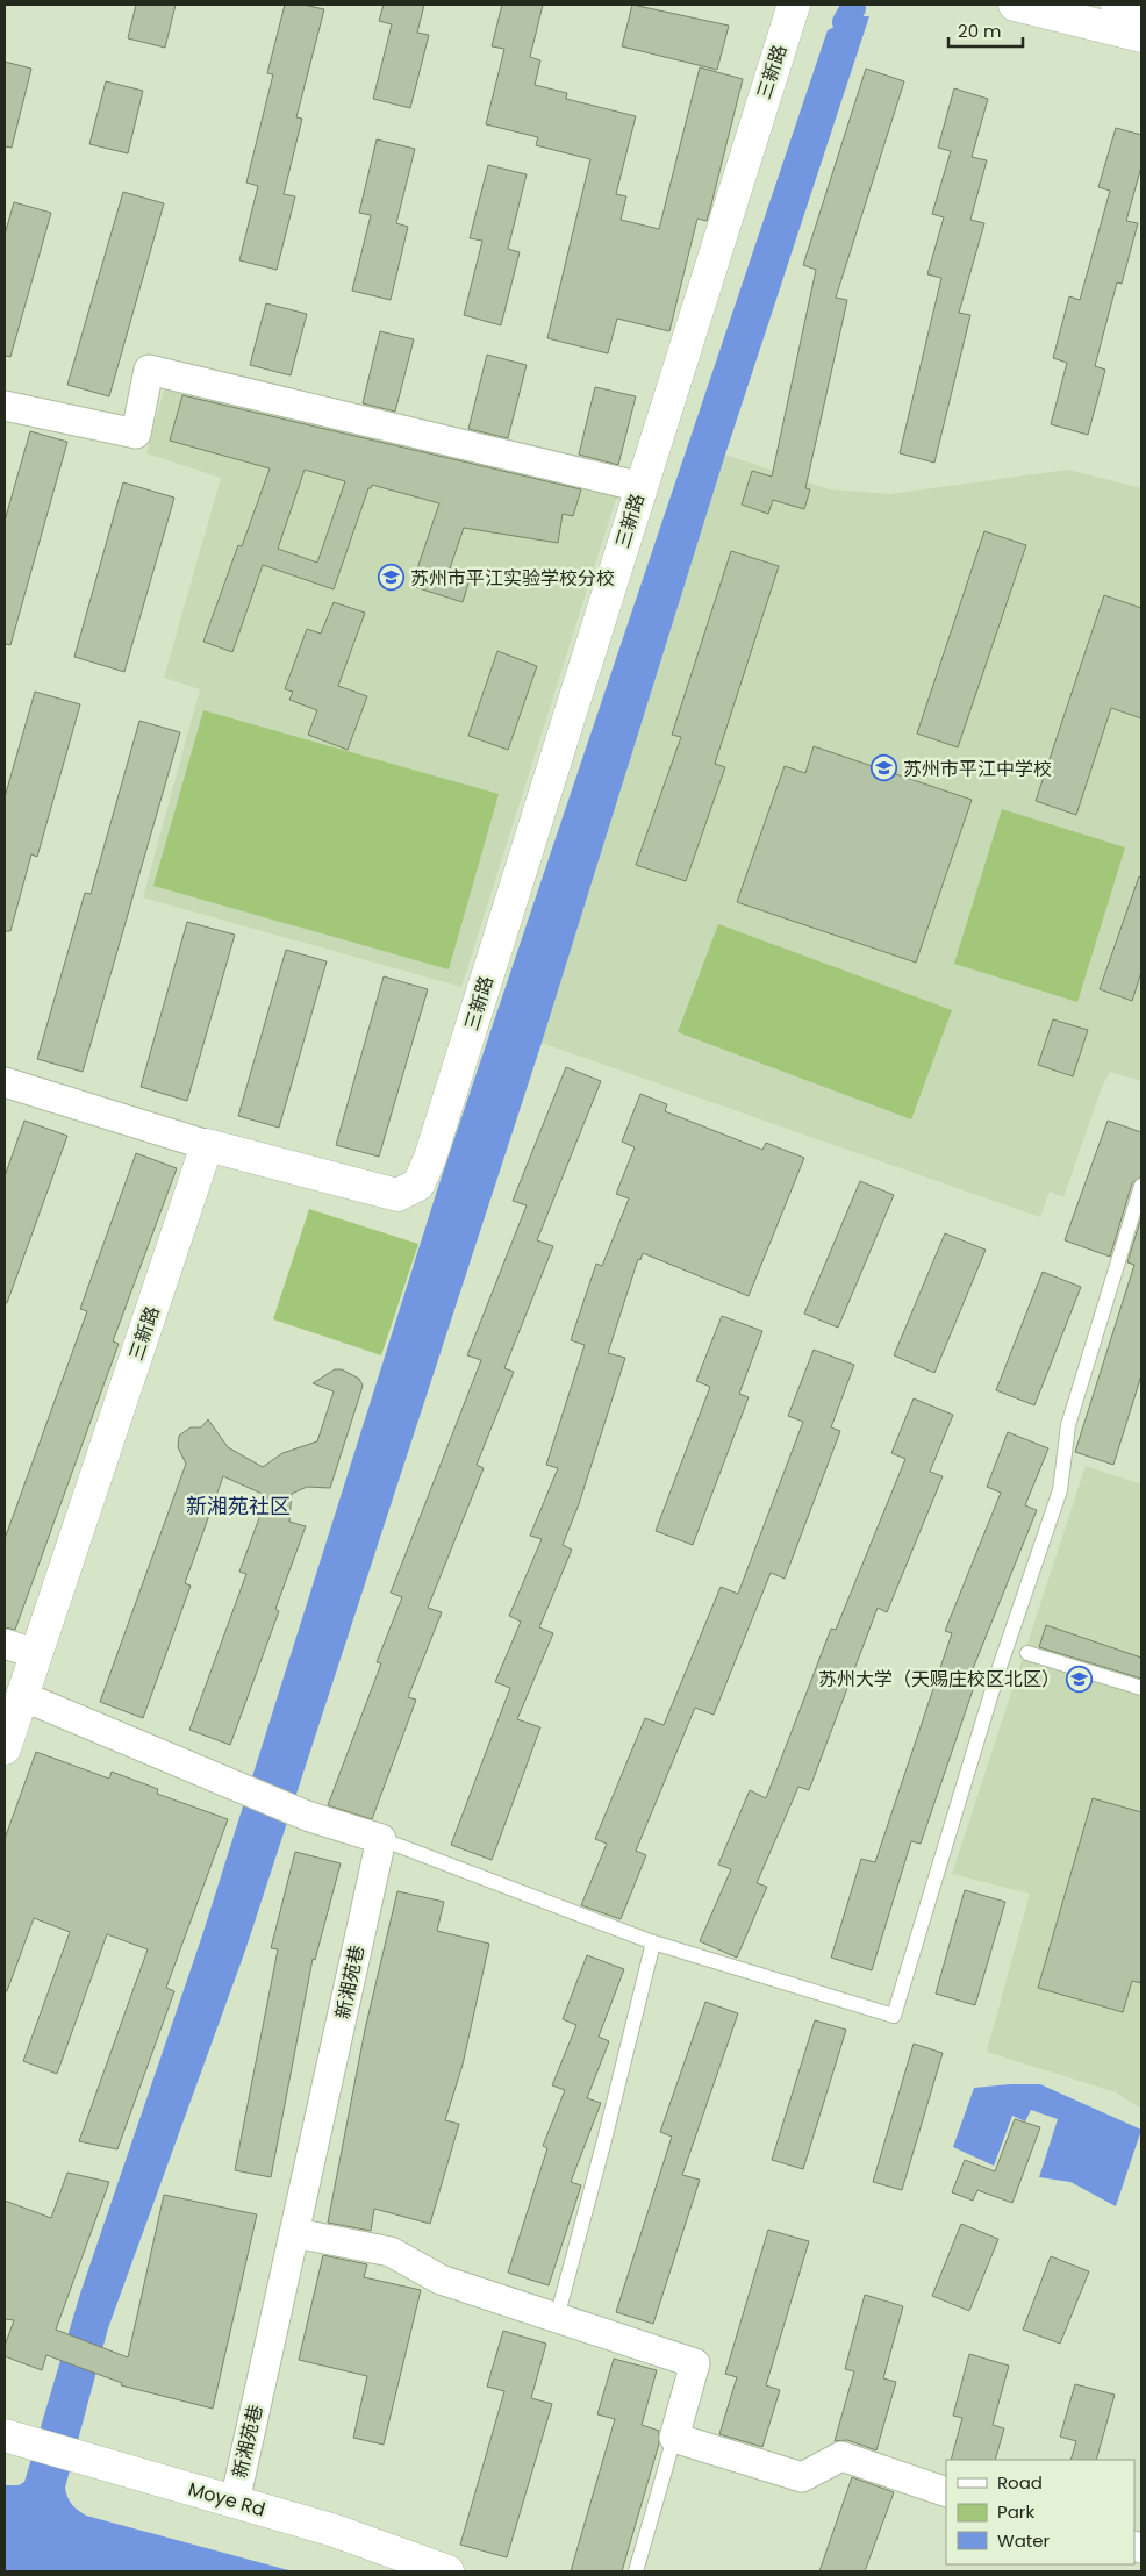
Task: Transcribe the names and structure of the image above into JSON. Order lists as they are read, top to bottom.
{
  "streets": {
    "main road": ["三新路", "Moye Rd"],
    "street": ["新湘苑巷"]
  },
  "crossings": [
    ["新湘苑巷", "Moye Rd"]
  ],
  "districts": ["新湘苑社区"],
  "places": {
    "school or university": ["苏州市平江实验学校分校", "苏州市平江中学校", "苏州大学（天赐庄校区北区）"]
  },
  "legend": ["Road", "Park", "Water"],
  "scale_bar": "20 m"
}
